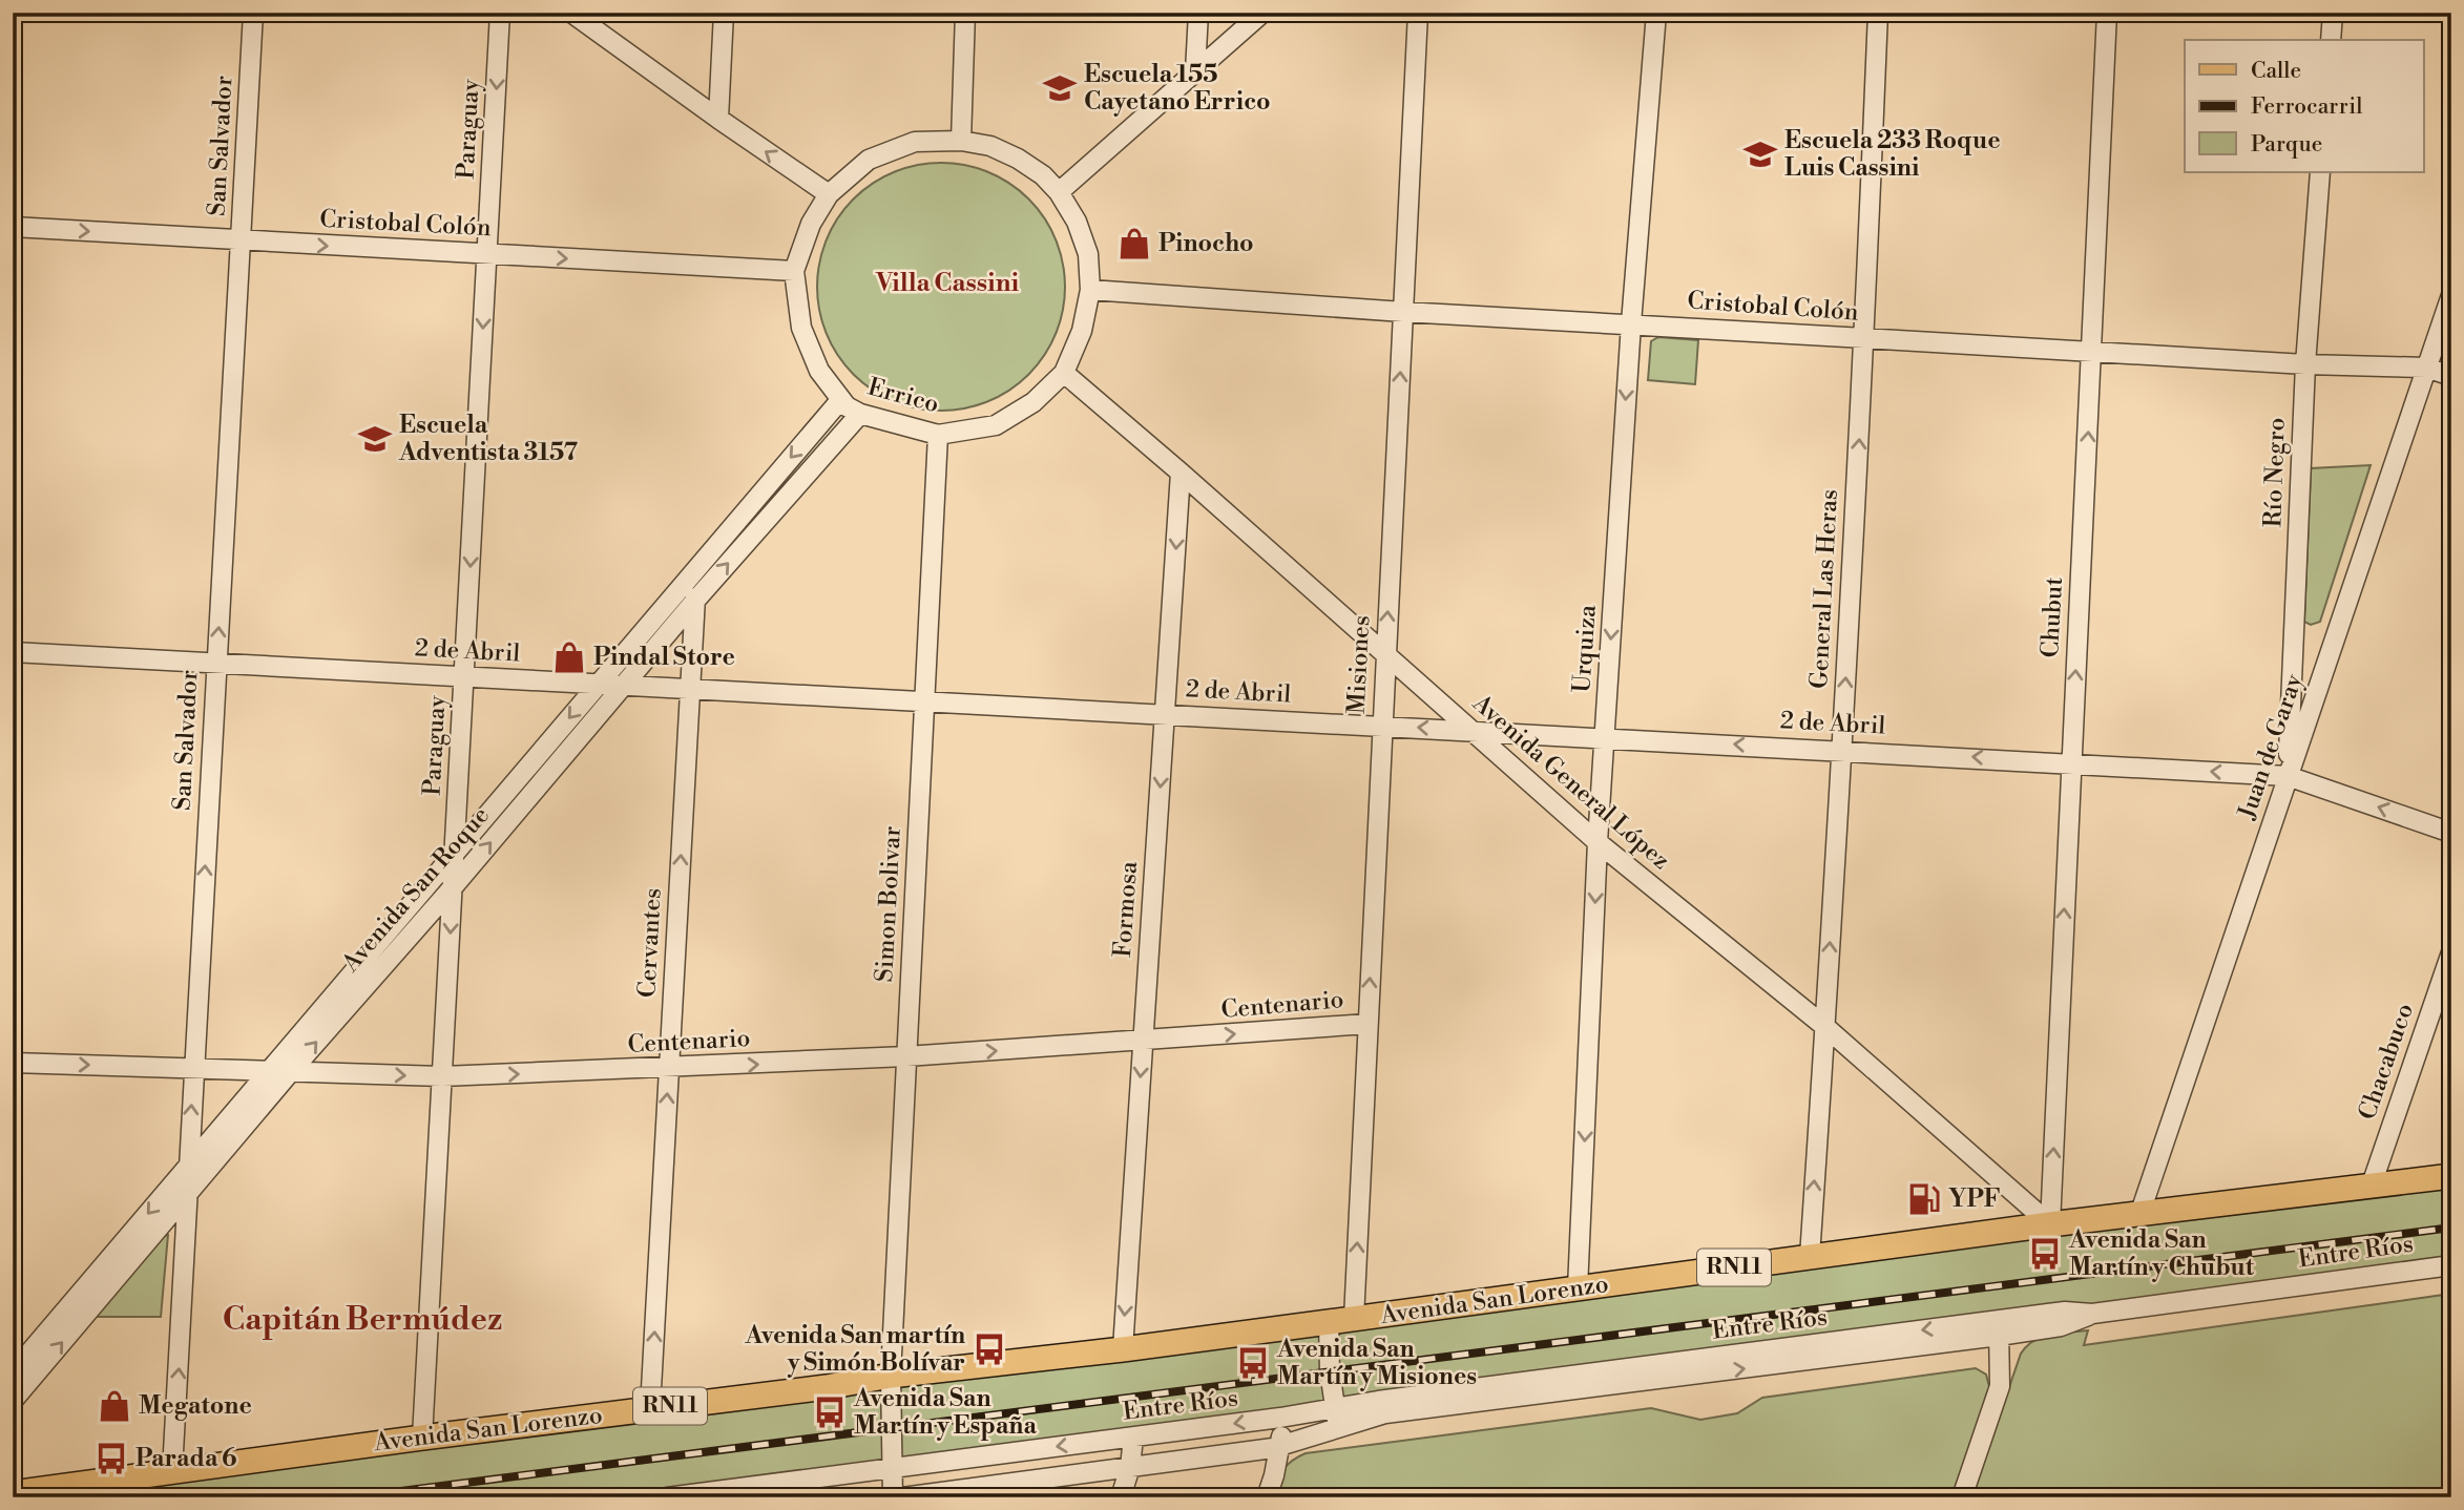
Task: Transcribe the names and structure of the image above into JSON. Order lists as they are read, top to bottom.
{
  "streets": {
    "main road": ["RN11", "Avenida San Lorenzo"],
    "street": [
      "Paraguay",
      "San Salvador",
      "Cristobal Colón",
      "Errico",
      "Río Negro",
      "General Las Heras",
      "Chubut",
      "Urquiza",
      "2 de Abril",
      "Misiones",
      "Juan de Garay",
      "Avenida General López",
      "Avenida San Roque",
      "Simon Bolivar",
      "Formosa",
      "Cervantes",
      "Centenario",
      "Chacabuco",
      "Entre Ríos"
    ]
  },
  "crossings": [
    ["Paraguay", "Cristobal Colón"],
    ["Paraguay", "2 de Abril"],
    ["Paraguay", "Avenida San Roque"],
    ["Paraguay", "Centenario"],
    ["Paraguay", "Avenida San Lorenzo"],
    ["San Salvador", "Cristobal Colón"],
    ["San Salvador", "2 de Abril"],
    ["San Salvador", "Avenida San Roque"],
    ["San Salvador", "Centenario"],
    ["San Salvador", "Avenida San Lorenzo"],
    ["Cristobal Colón", "Errico"],
    ["Cristobal Colón", "Río Negro"],
    ["Cristobal Colón", "General Las Heras"],
    ["Cristobal Colón", "Chubut"],
    ["Cristobal Colón", "Urquiza"],
    ["Cristobal Colón", "Misiones"],
    ["Cristobal Colón", "Juan de Garay"],
    ["Errico", "Avenida General López"],
    ["Errico", "Avenida San Roque"],
    ["Errico", "Simon Bolivar"],
    ["Río Negro", "2 de Abril"],
    ["Río Negro", "Juan de Garay"],
    ["General Las Heras", "2 de Abril"],
    ["General Las Heras", "Avenida General López"],
    ["General Las Heras", "Avenida San Lorenzo"],
    ["Chubut", "2 de Abril"],
    ["Chubut", "Avenida General López"],
    ["Chubut", "Avenida San Lorenzo"],
    ["Urquiza", "2 de Abril"],
    ["Urquiza", "Avenida General López"],
    ["Urquiza", "Avenida San Lorenzo"],
    ["2 de Abril", "Misiones"],
    ["2 de Abril", "Juan de Garay"],
    ["2 de Abril", "Avenida General López"],
    ["2 de Abril", "Avenida San Roque"],
    ["2 de Abril", "Simon Bolivar"],
    ["2 de Abril", "Formosa"],
    ["2 de Abril", "Cervantes"],
    ["Misiones", "Avenida General López"],
    ["Misiones", "Centenario"],
    ["Misiones", "Avenida San Lorenzo"],
    ["Juan de Garay", "Avenida San Lorenzo"],
    ["Avenida General López", "Formosa"],
    ["Avenida General López", "Avenida San Lorenzo"],
    ["Avenida San Roque", "Cervantes"],
    ["Avenida San Roque", "Centenario"],
    ["Simon Bolivar", "Centenario"],
    ["Simon Bolivar", "Entre Ríos"],
    ["Simon Bolivar", "Avenida San Lorenzo"],
    ["Formosa", "Centenario"],
    ["Formosa", "Avenida San Lorenzo"],
    ["Cervantes", "Centenario"],
    ["Cervantes", "Avenida San Lorenzo"],
    ["Chacabuco", "Avenida San Lorenzo"]
  ],
  "one_way": [
    "Paraguay",
    "San Salvador",
    "Cristobal Colón",
    "General Las Heras",
    "Chubut",
    "Urquiza",
    "2 de Abril",
    "Misiones",
    "Formosa",
    "Cervantes",
    "Centenario"
  ],
  "districts": ["Villa Cassini", "Capitán Bermúdez"],
  "places": {
    "school or university": ["Escuela 155 Cayetano Errico", "Escuela 233 Roque Luis Cassini", "Escuela Adventista 3157"],
    "shop": ["Pinocho", "Pindal Store", "Megatone"],
    "fuel station": ["YPF"],
    "bus stop": [
      "Avenida San Martín y Chubut",
      "Avenida San martín y Simón Bolívar",
      "Avenida San Martín y Misiones",
      "Avenida San Martín y España",
      "Parada 6"
    ]
  },
  "legend": ["Calle", "Ferrocarril", "Parque"]
}
